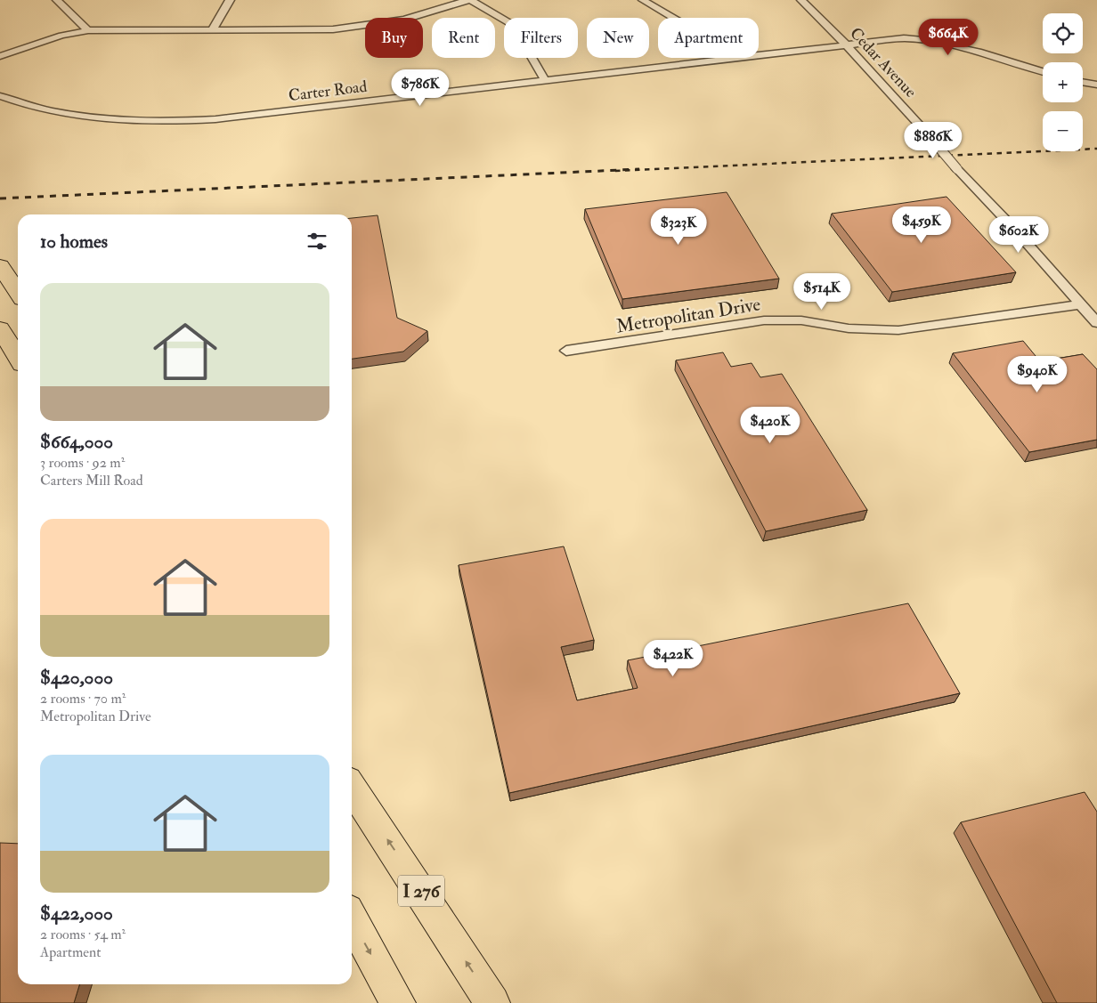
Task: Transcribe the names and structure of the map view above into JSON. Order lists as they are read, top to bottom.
{
  "streets": {
    "highway": ["I 276"],
    "street": ["Cedar Avenue", "Carter Road", "Metropolitan Drive"]
  },
  "crossings": [
    ["Cedar Avenue", "Carter Road"],
    ["Cedar Avenue", "Metropolitan Drive"]
  ],
  "page": {
    "map_buttons": ["+", "−"],
    "chip": [
      "Buy",
      "Rent",
      "Filters",
      "New",
      "Apartment"
    ],
    "price": [
      "$664K",
      "$786K",
      "$886K",
      "$459K",
      "$323K",
      "$602K",
      "$514K",
      "$940K",
      "$420K",
      "$422K"
    ],
    "heading": "10 homes",
    "list": [
      {
        "name": "$664,000",
        "note": "3 rooms · 92 m² · Carters Mill Road"
      },
      {
        "name": "$420,000",
        "note": "2 rooms · 70 m² · Metropolitan Drive"
      },
      {
        "name": "$422,000",
        "note": "2 rooms · 54 m² · Apartment"
      }
    ]
  }
}
